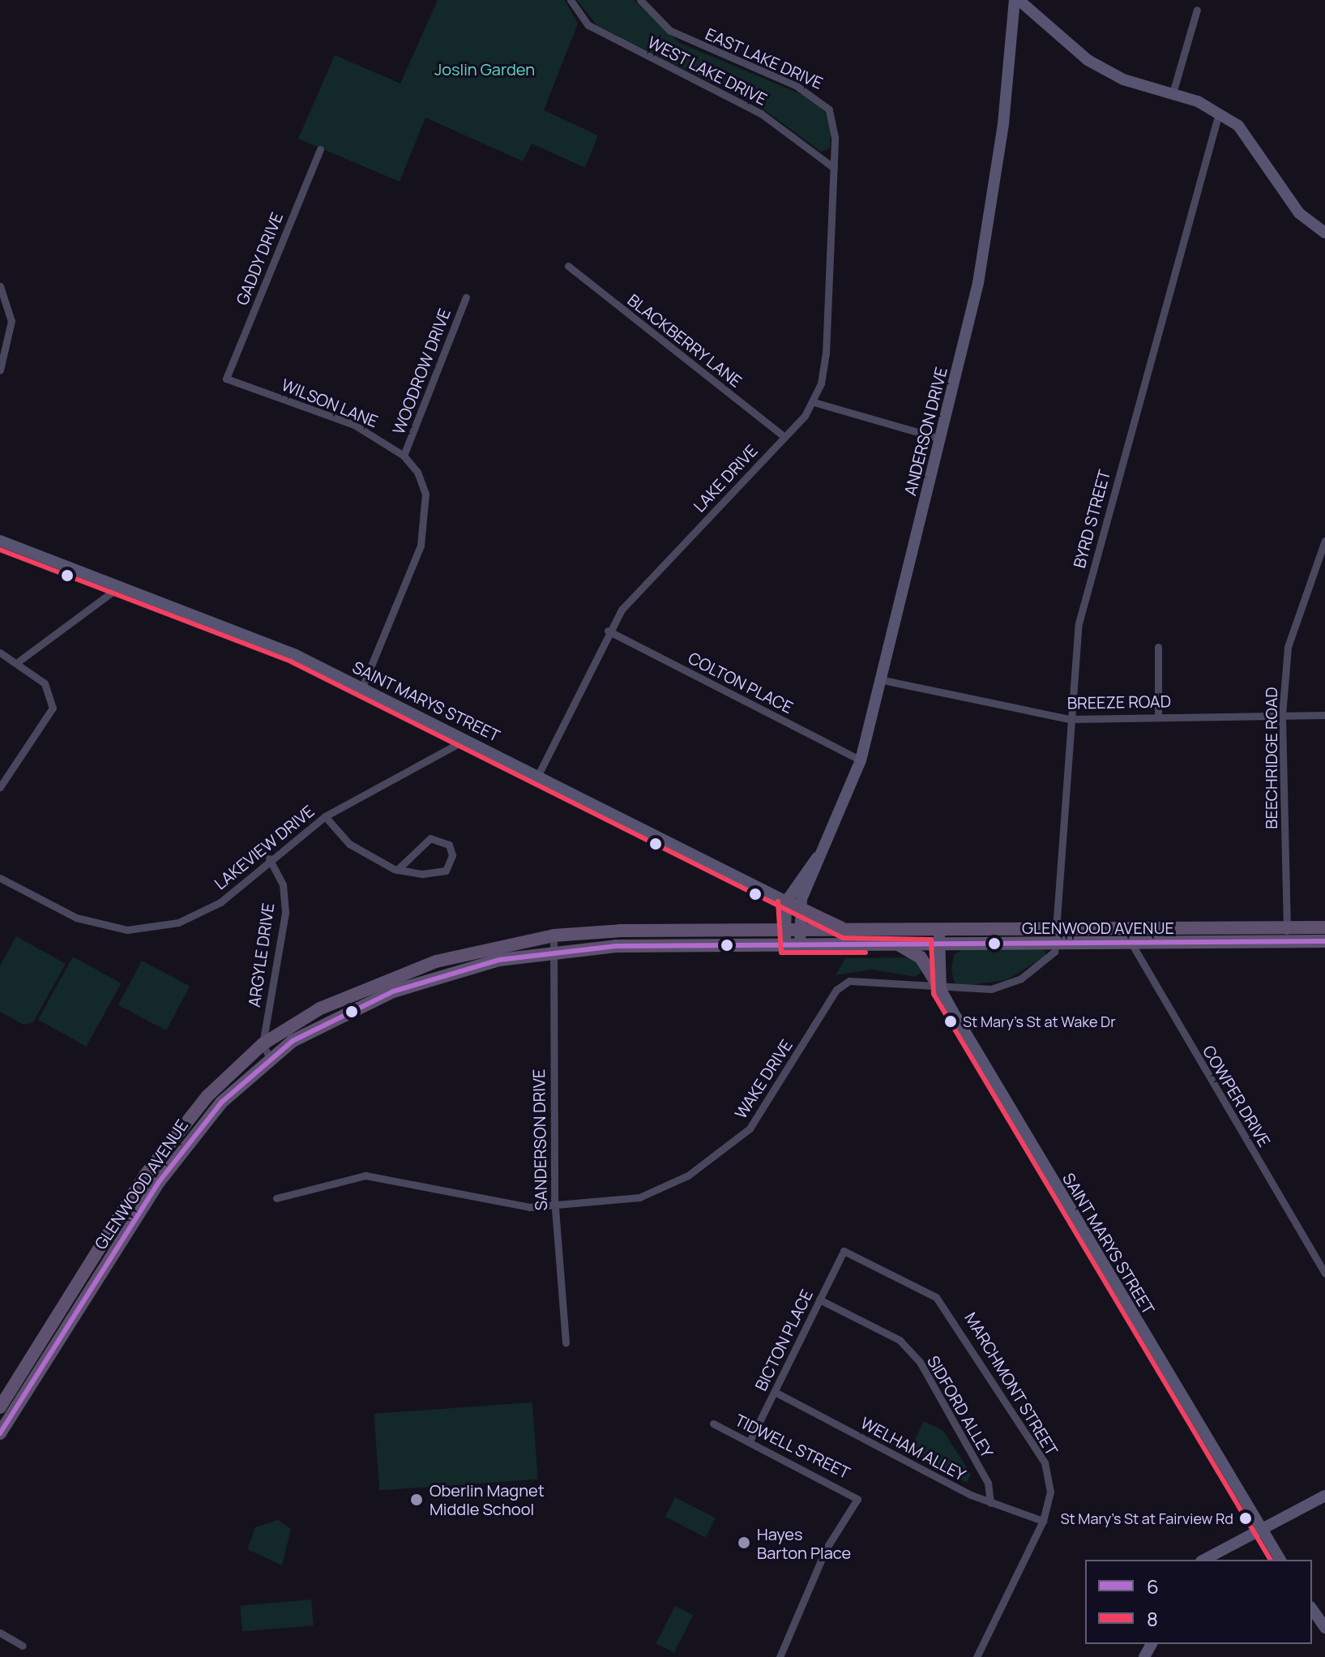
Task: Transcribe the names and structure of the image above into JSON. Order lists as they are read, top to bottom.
{
  "streets": {
    "main road": ["ANDERSON DRIVE", "SAINT MARYS STREET", "GLENWOOD AVENUE"],
    "street": [
      "EAST LAKE DRIVE",
      "WEST LAKE DRIVE",
      "GADDY DRIVE",
      "BLACKBERRY LANE",
      "WOODROW DRIVE",
      "WILSON LANE",
      "LAKE DRIVE",
      "BYRD STREET",
      "COLTON PLACE",
      "BREEZE ROAD",
      "BEECHRIDGE ROAD",
      "LAKEVIEW DRIVE",
      "ARGYLE DRIVE",
      "WAKE DRIVE",
      "COWPER DRIVE",
      "SANDERSON DRIVE",
      "BICTON PLACE",
      "MARCHMONT STREET",
      "SIDFORD ALLEY",
      "TIDWELL STREET",
      "WELHAM ALLEY"
    ]
  },
  "crossings": [
    ["EAST LAKE DRIVE", "WEST LAKE DRIVE"],
    ["EAST LAKE DRIVE", "LAKE DRIVE"],
    ["WEST LAKE DRIVE", "LAKE DRIVE"],
    ["GADDY DRIVE", "WILSON LANE"],
    ["BLACKBERRY LANE", "LAKE DRIVE"],
    ["WOODROW DRIVE", "WILSON LANE"],
    ["WILSON LANE", "SAINT MARYS STREET"],
    ["ANDERSON DRIVE", "COLTON PLACE"],
    ["ANDERSON DRIVE", "SAINT MARYS STREET"],
    ["ANDERSON DRIVE", "BREEZE ROAD"],
    ["LAKE DRIVE", "COLTON PLACE"],
    ["LAKE DRIVE", "SAINT MARYS STREET"],
    ["BYRD STREET", "BREEZE ROAD"],
    ["BYRD STREET", "GLENWOOD AVENUE"],
    ["BYRD STREET", "WAKE DRIVE"],
    ["SAINT MARYS STREET", "LAKEVIEW DRIVE"],
    ["SAINT MARYS STREET", "GLENWOOD AVENUE"],
    ["SAINT MARYS STREET", "WAKE DRIVE"],
    ["BREEZE ROAD", "BEECHRIDGE ROAD"],
    ["BEECHRIDGE ROAD", "GLENWOOD AVENUE"],
    ["LAKEVIEW DRIVE", "ARGYLE DRIVE"],
    ["GLENWOOD AVENUE", "ARGYLE DRIVE"],
    ["GLENWOOD AVENUE", "WAKE DRIVE"],
    ["GLENWOOD AVENUE", "COWPER DRIVE"],
    ["GLENWOOD AVENUE", "SANDERSON DRIVE"],
    ["WAKE DRIVE", "SANDERSON DRIVE"],
    ["BICTON PLACE", "MARCHMONT STREET"],
    ["BICTON PLACE", "SIDFORD ALLEY"],
    ["BICTON PLACE", "TIDWELL STREET"],
    ["BICTON PLACE", "WELHAM ALLEY"],
    ["MARCHMONT STREET", "WELHAM ALLEY"],
    ["SIDFORD ALLEY", "WELHAM ALLEY"]
  ],
  "parks": ["Joslin Garden"],
  "places": [
    "St Mary's St at Wake Dr",
    "Oberlin Magnet Middle School",
    "St Mary's St at Fairview Rd",
    "Hayes Barton Place"
  ],
  "lines": ["transit line 8", "transit line 6"],
  "legend": ["6", "8"]
}
